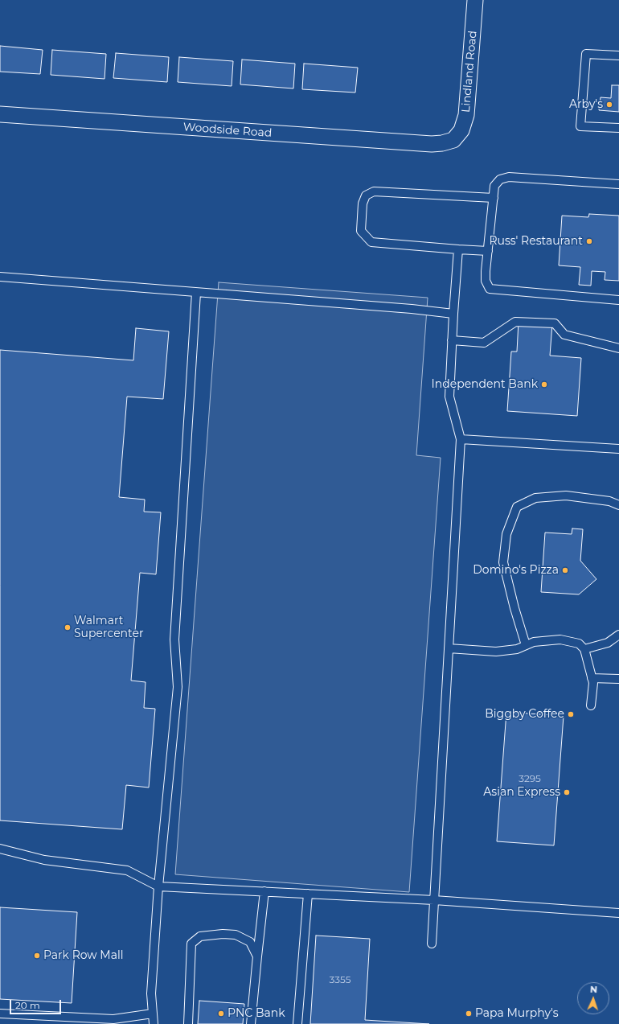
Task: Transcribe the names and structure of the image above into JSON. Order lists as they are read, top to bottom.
{
  "streets": {
    "street": ["Lindland Road", "Woodside Road"]
  },
  "crossings": [
    ["Lindland Road", "Woodside Road"]
  ],
  "places": [
    "Arby's",
    "Russ' Restaurant",
    "Independent Bank",
    "Domino's Pizza",
    "Walmart Supercenter",
    "Biggby Coffee",
    "Asian Express",
    "Park Row Mall",
    "PNC Bank",
    "Papa Murphy's"
  ],
  "house_numbers": ["3295", "3355"],
  "scale_bar": "20 m",
  "north": "top"
}
